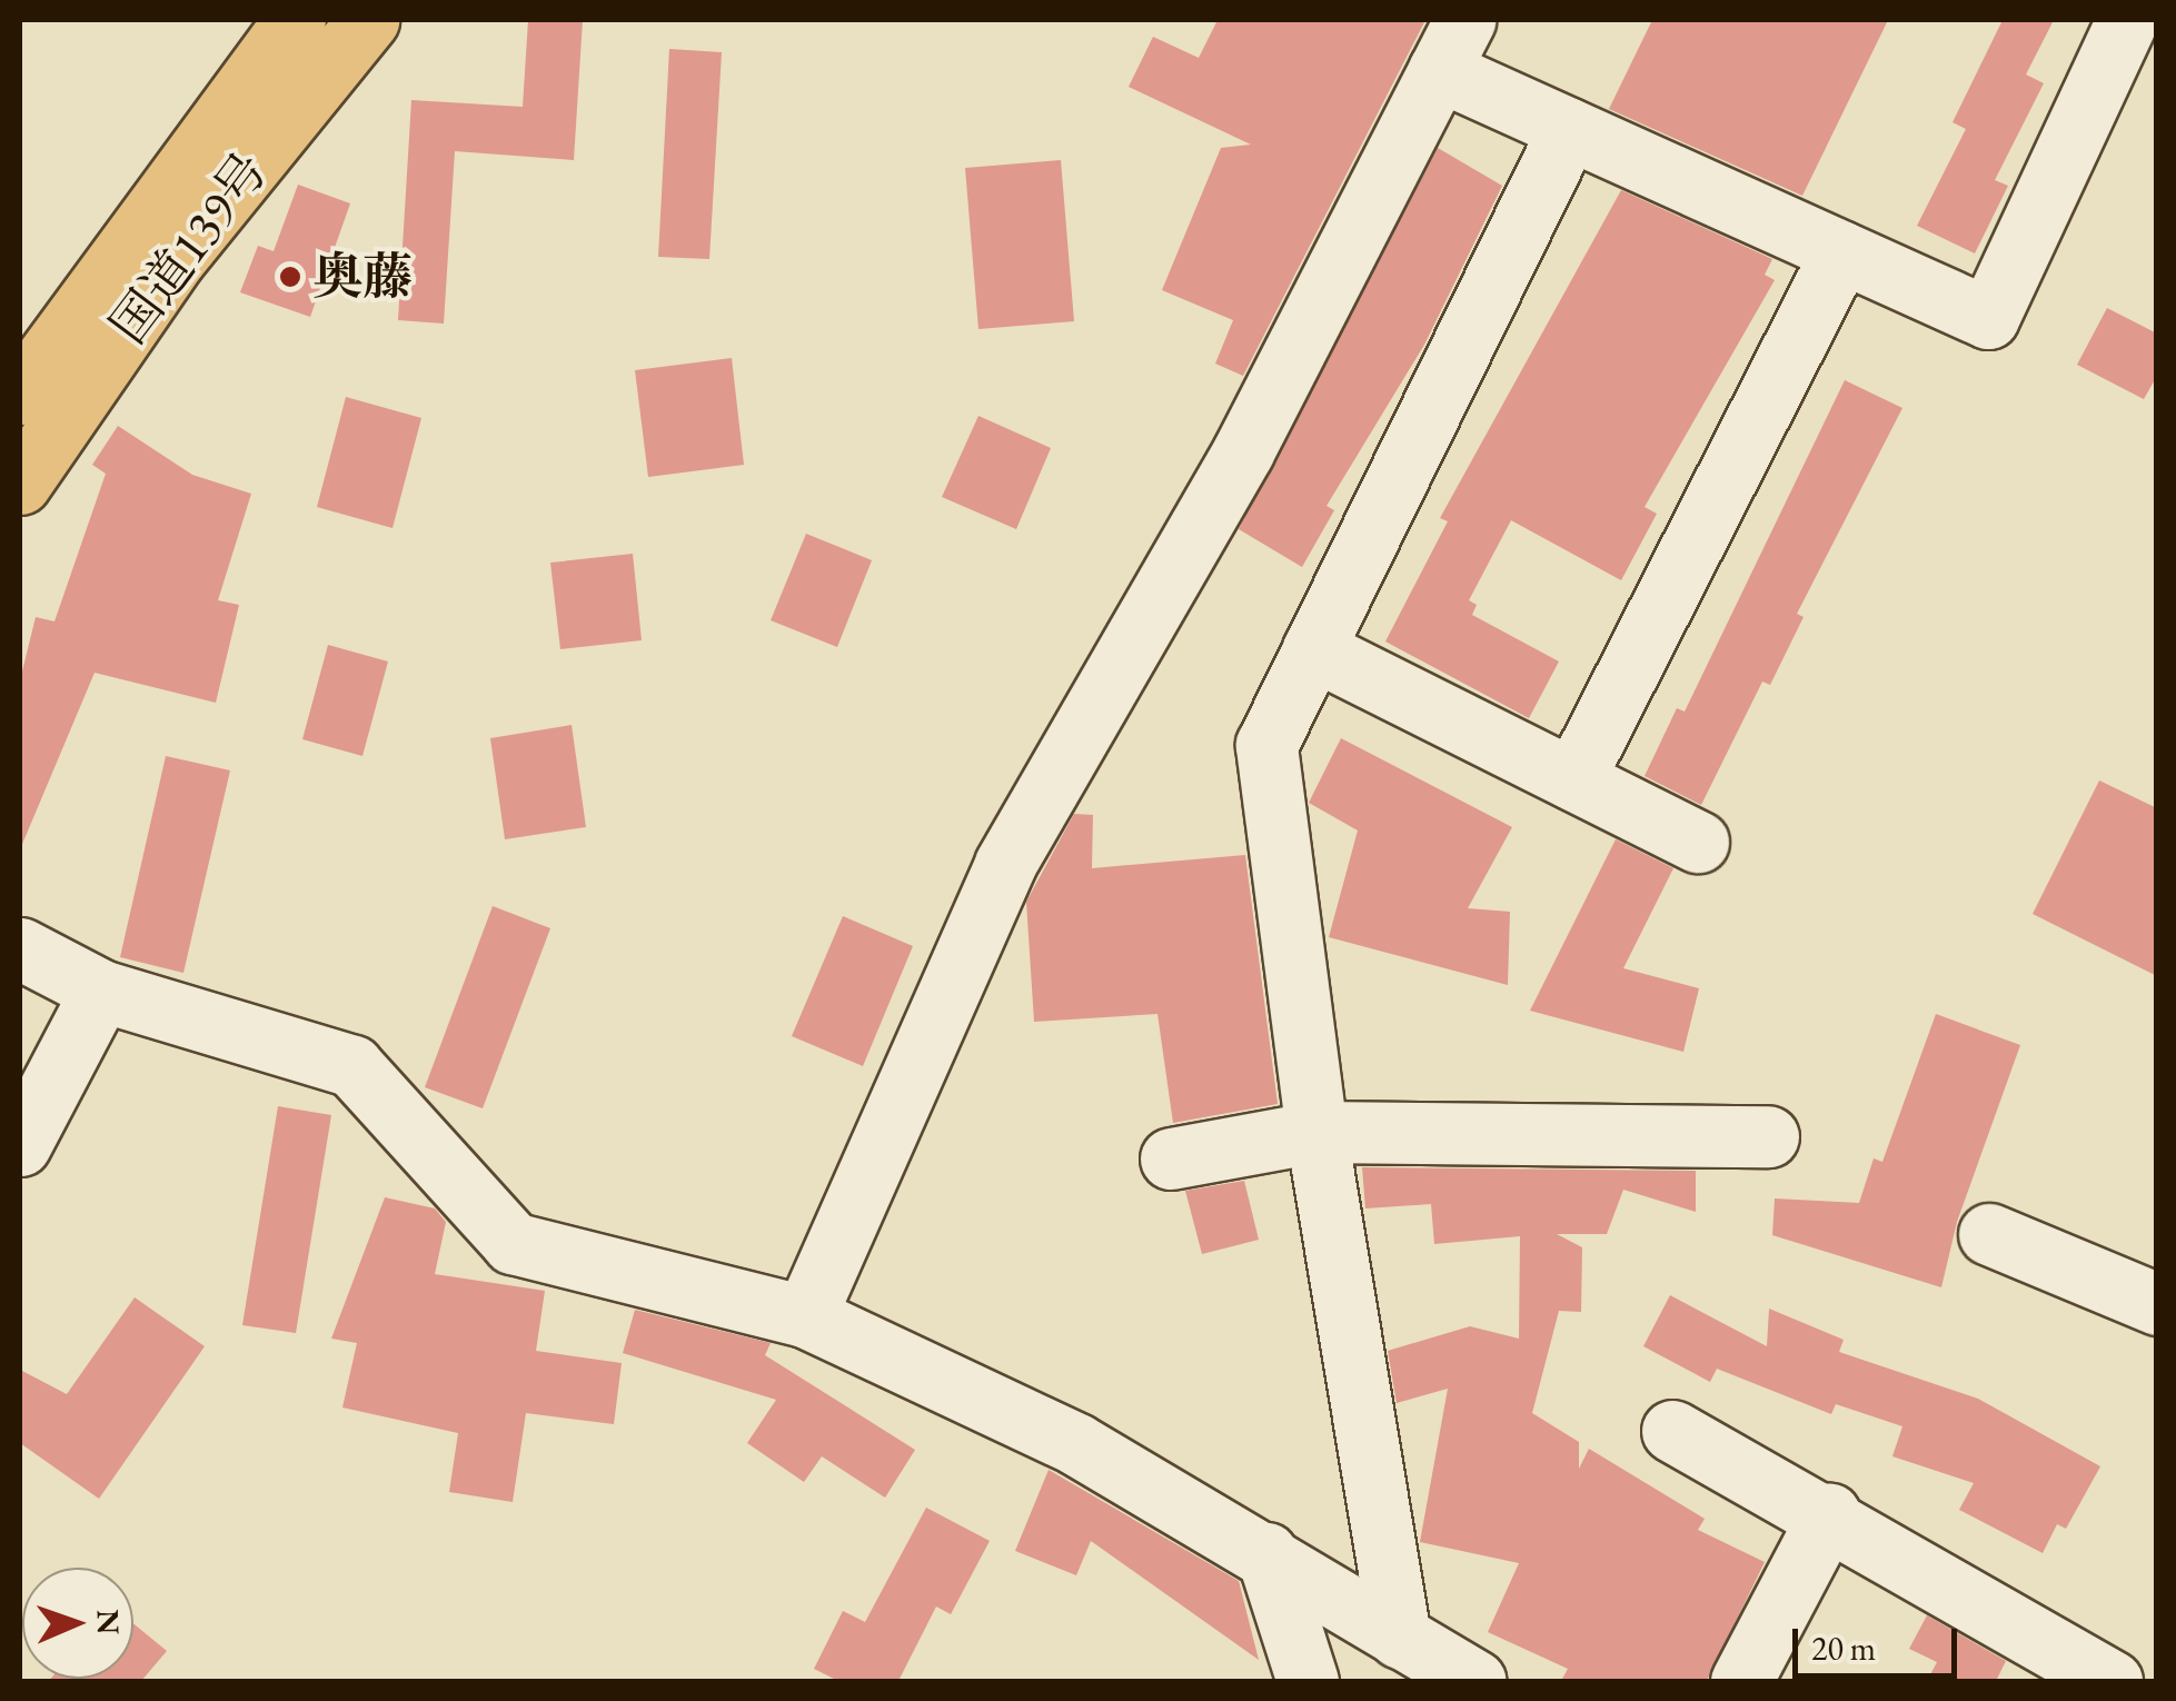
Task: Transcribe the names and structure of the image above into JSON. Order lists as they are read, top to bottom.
{
  "streets": {
    "highway": ["国道139号"]
  },
  "places": ["奥藤"],
  "scale_bar": "20 m",
  "north": "right"
}
